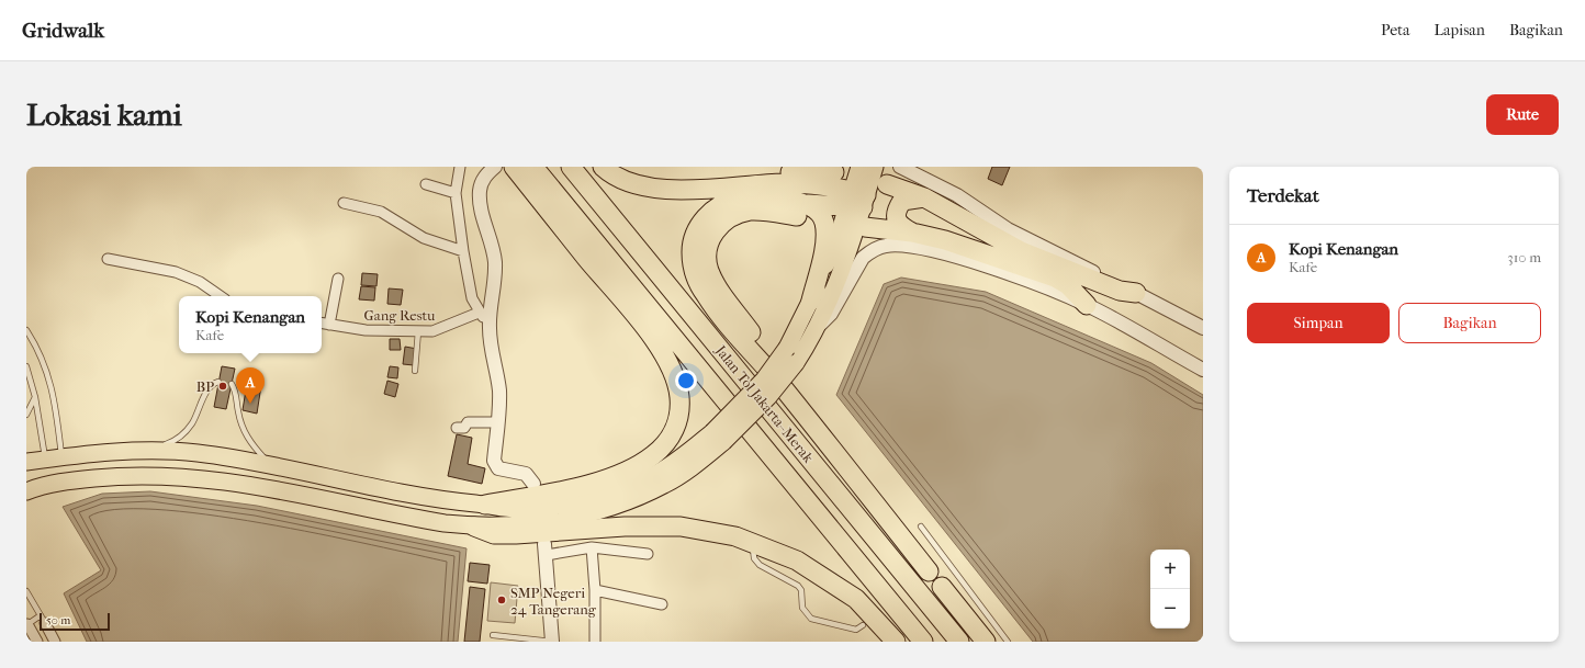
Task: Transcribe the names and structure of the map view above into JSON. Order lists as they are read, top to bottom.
{
  "streets": {
    "highway": ["Jalan Tol Jakarta–Merak"],
    "street": ["Gang Restu"]
  },
  "places": ["BP", "SMP Negeri 24 Tangerang"],
  "scale_bar": "50 m",
  "page": {
    "header": "Gridwalk",
    "nav": ["Peta", "Lapisan", "Bagikan"],
    "buttons": [
      "Rute",
      ["Simpan", "Bagikan"]
    ],
    "title": "Lokasi kami",
    "heading": "Terdekat",
    "list": [
      {
        "mark": "A",
        "name": "Kopi Kenangan",
        "note": "Kafe",
        "value": "310 m"
      }
    ],
    "popup": ["Kopi Kenangan", "Kafe"],
    "pins": "A",
    "map_buttons": ["+", "−"],
    "scale": "50 m"
  }
}
